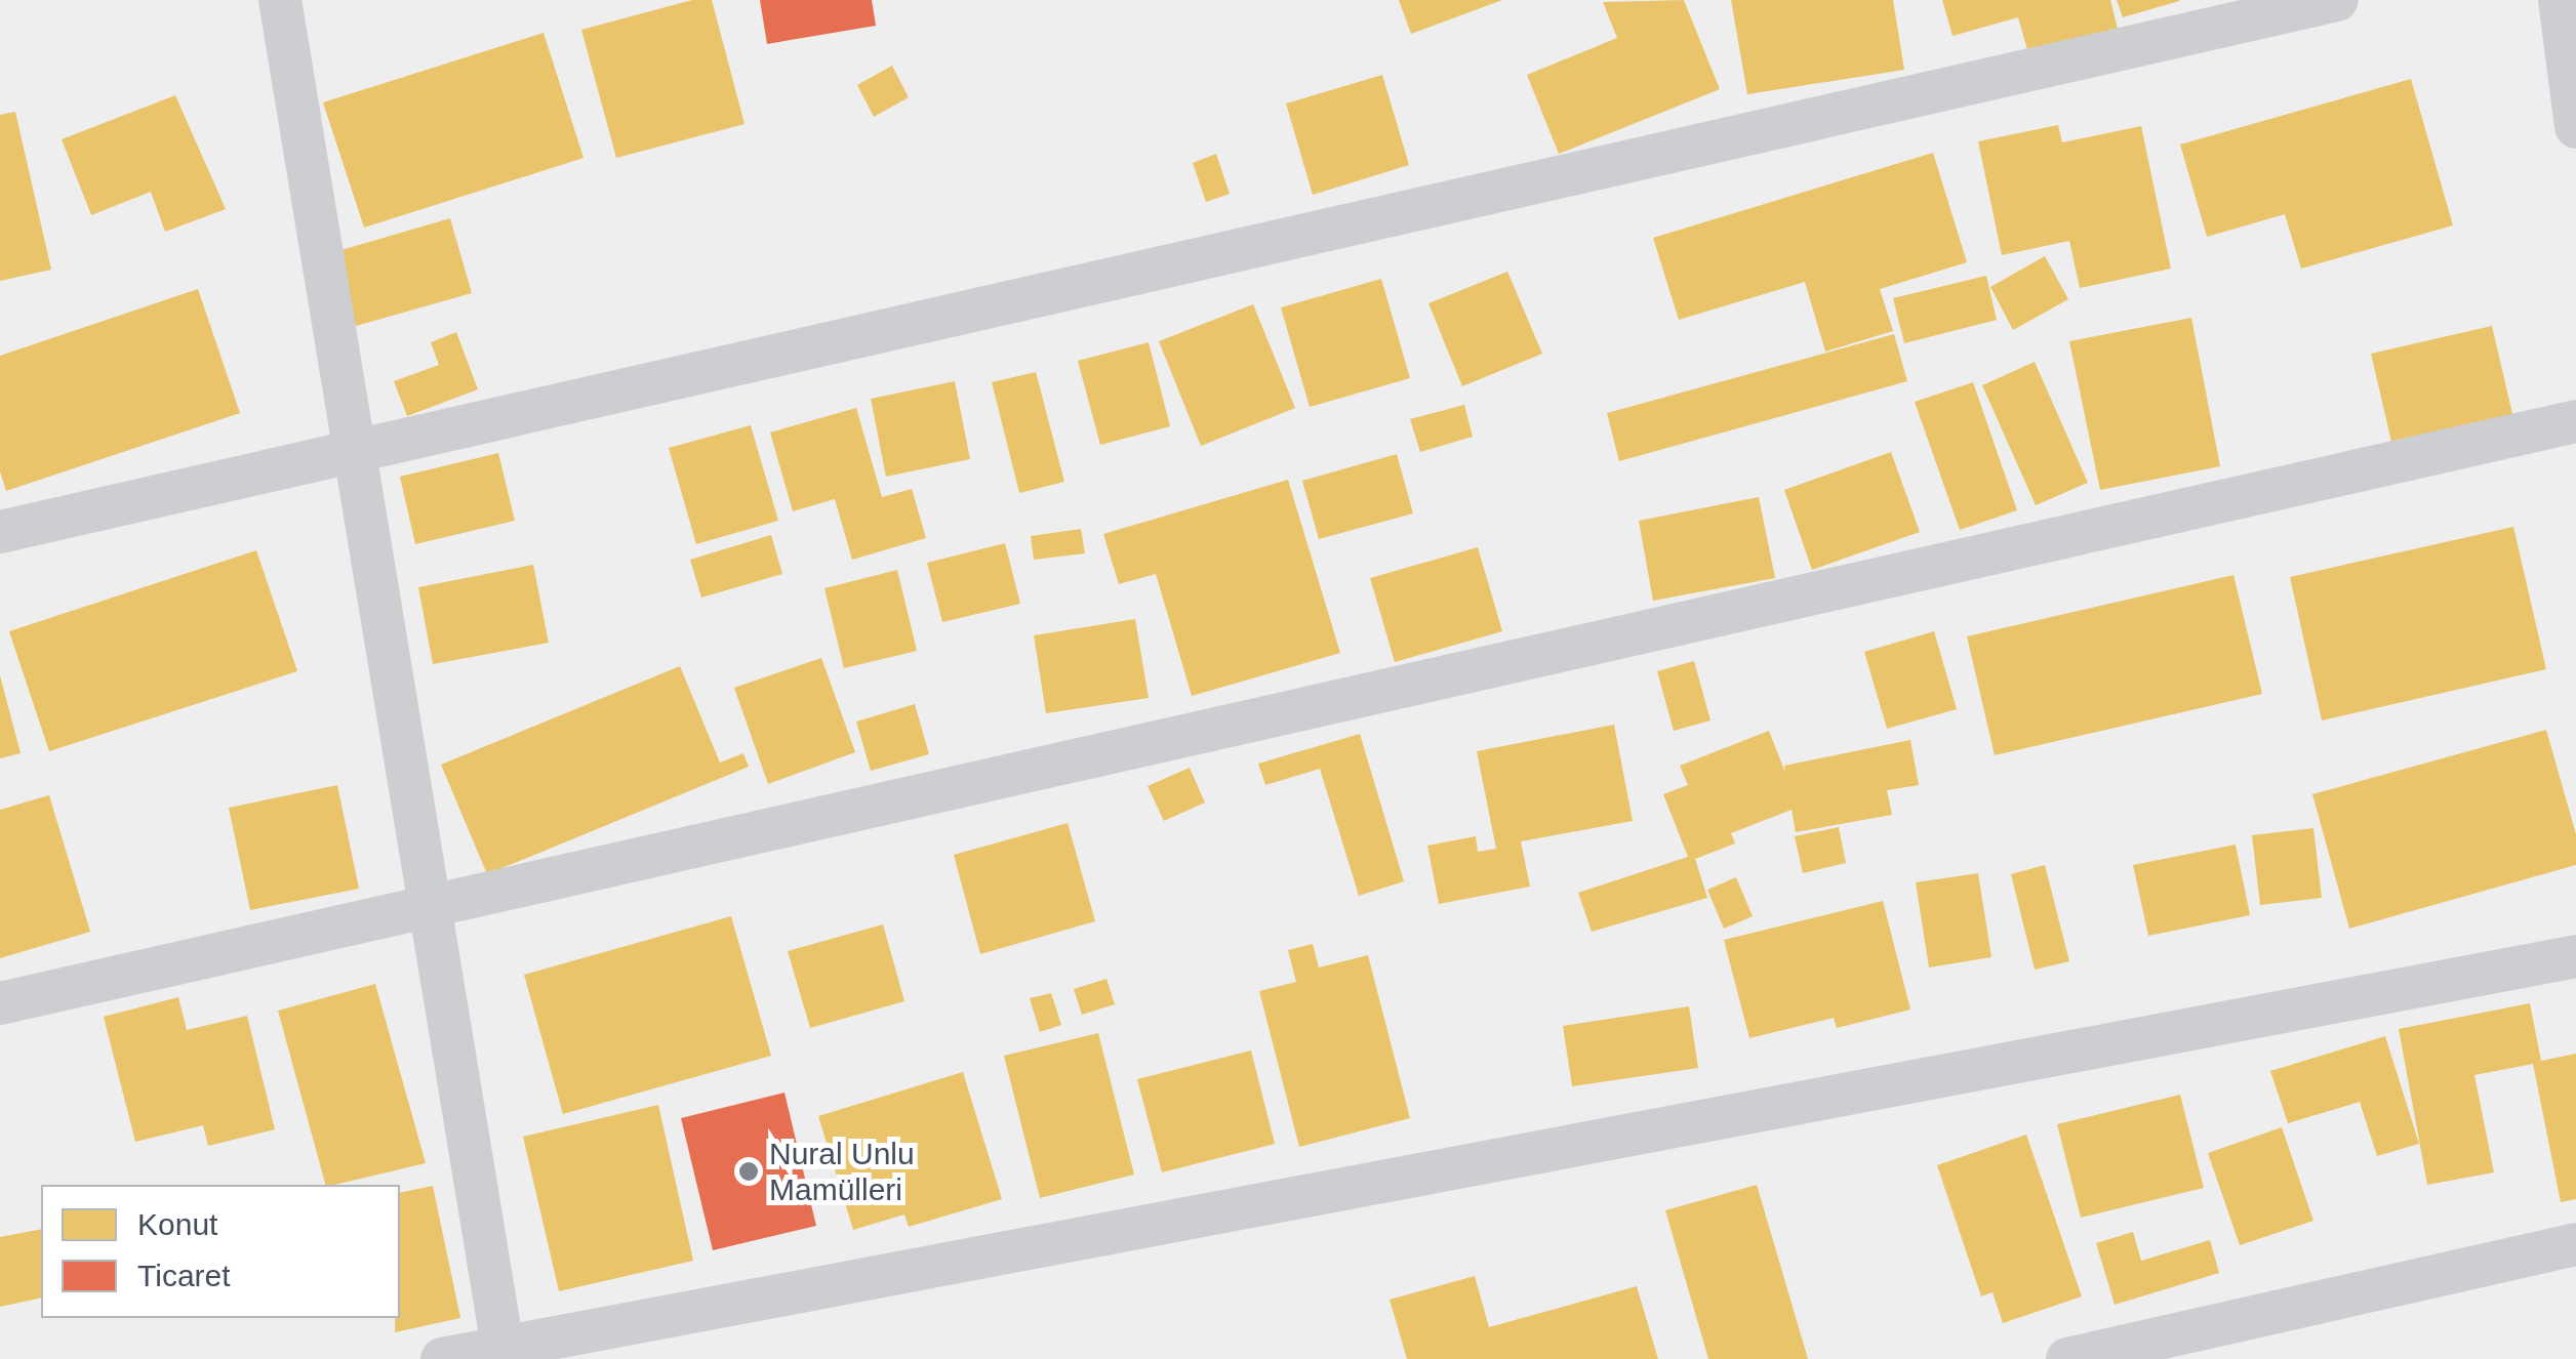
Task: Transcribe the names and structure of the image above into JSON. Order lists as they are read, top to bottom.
{
  "places": ["Nural Unlu Mamülleri"],
  "legend": ["Konut", "Ticaret"]
}
